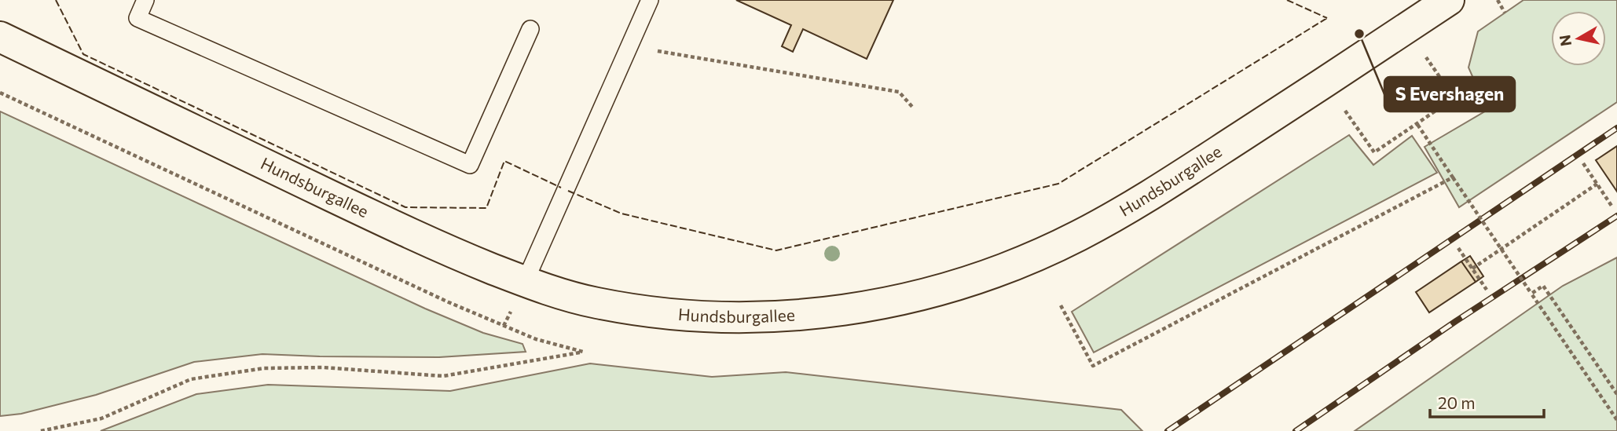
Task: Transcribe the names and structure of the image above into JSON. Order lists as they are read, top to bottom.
{
  "streets": {
    "street": ["Hundsburgallee"]
  },
  "places": ["S Evershagen"],
  "scale_bar": "20 m",
  "north": "left"
}
